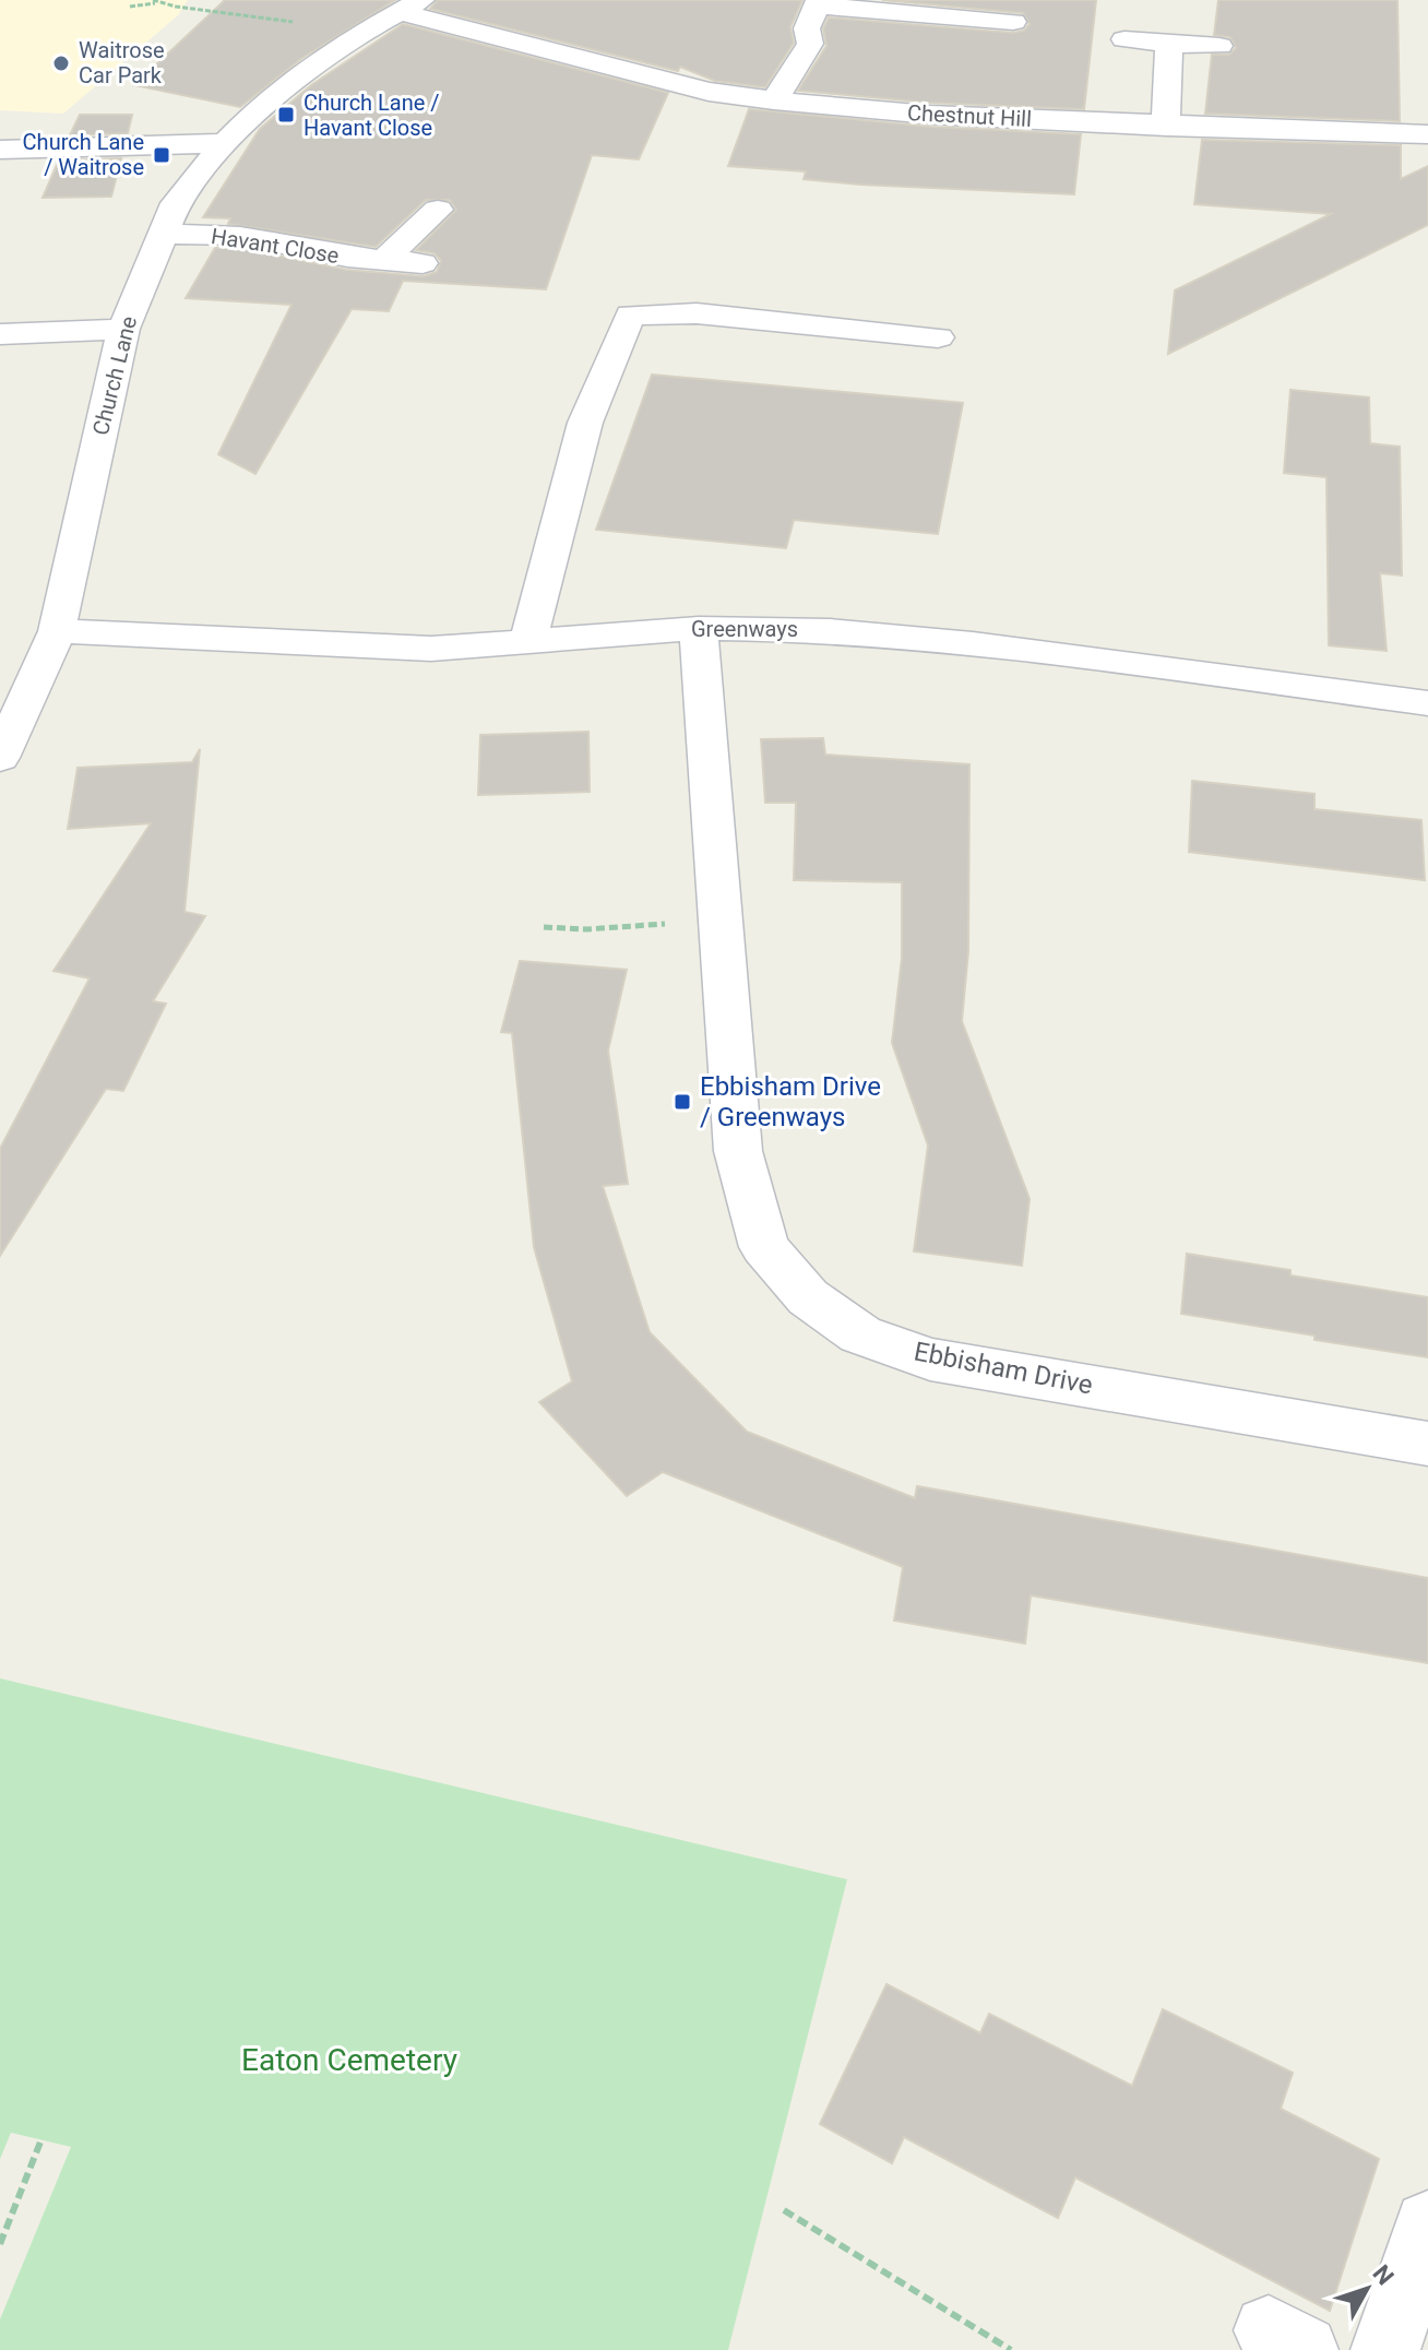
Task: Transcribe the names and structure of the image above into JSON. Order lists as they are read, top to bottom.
{
  "streets": {
    "street": [
      "Chestnut Hill",
      "Havant Close",
      "Church Lane",
      "Greenways",
      "Ebbisham Drive"
    ]
  },
  "crossings": [
    ["Chestnut Hill", "Church Lane"],
    ["Havant Close", "Church Lane"],
    ["Church Lane", "Greenways"],
    ["Greenways", "Ebbisham Drive"]
  ],
  "parks": ["Eaton Cemetery"],
  "places": {
    "other": ["Waitrose Car Park"],
    "transit": ["Church Lane / Havant Close", "Church Lane / Waitrose", "Ebbisham Drive / Greenways"]
  },
  "north": "top right"
}
